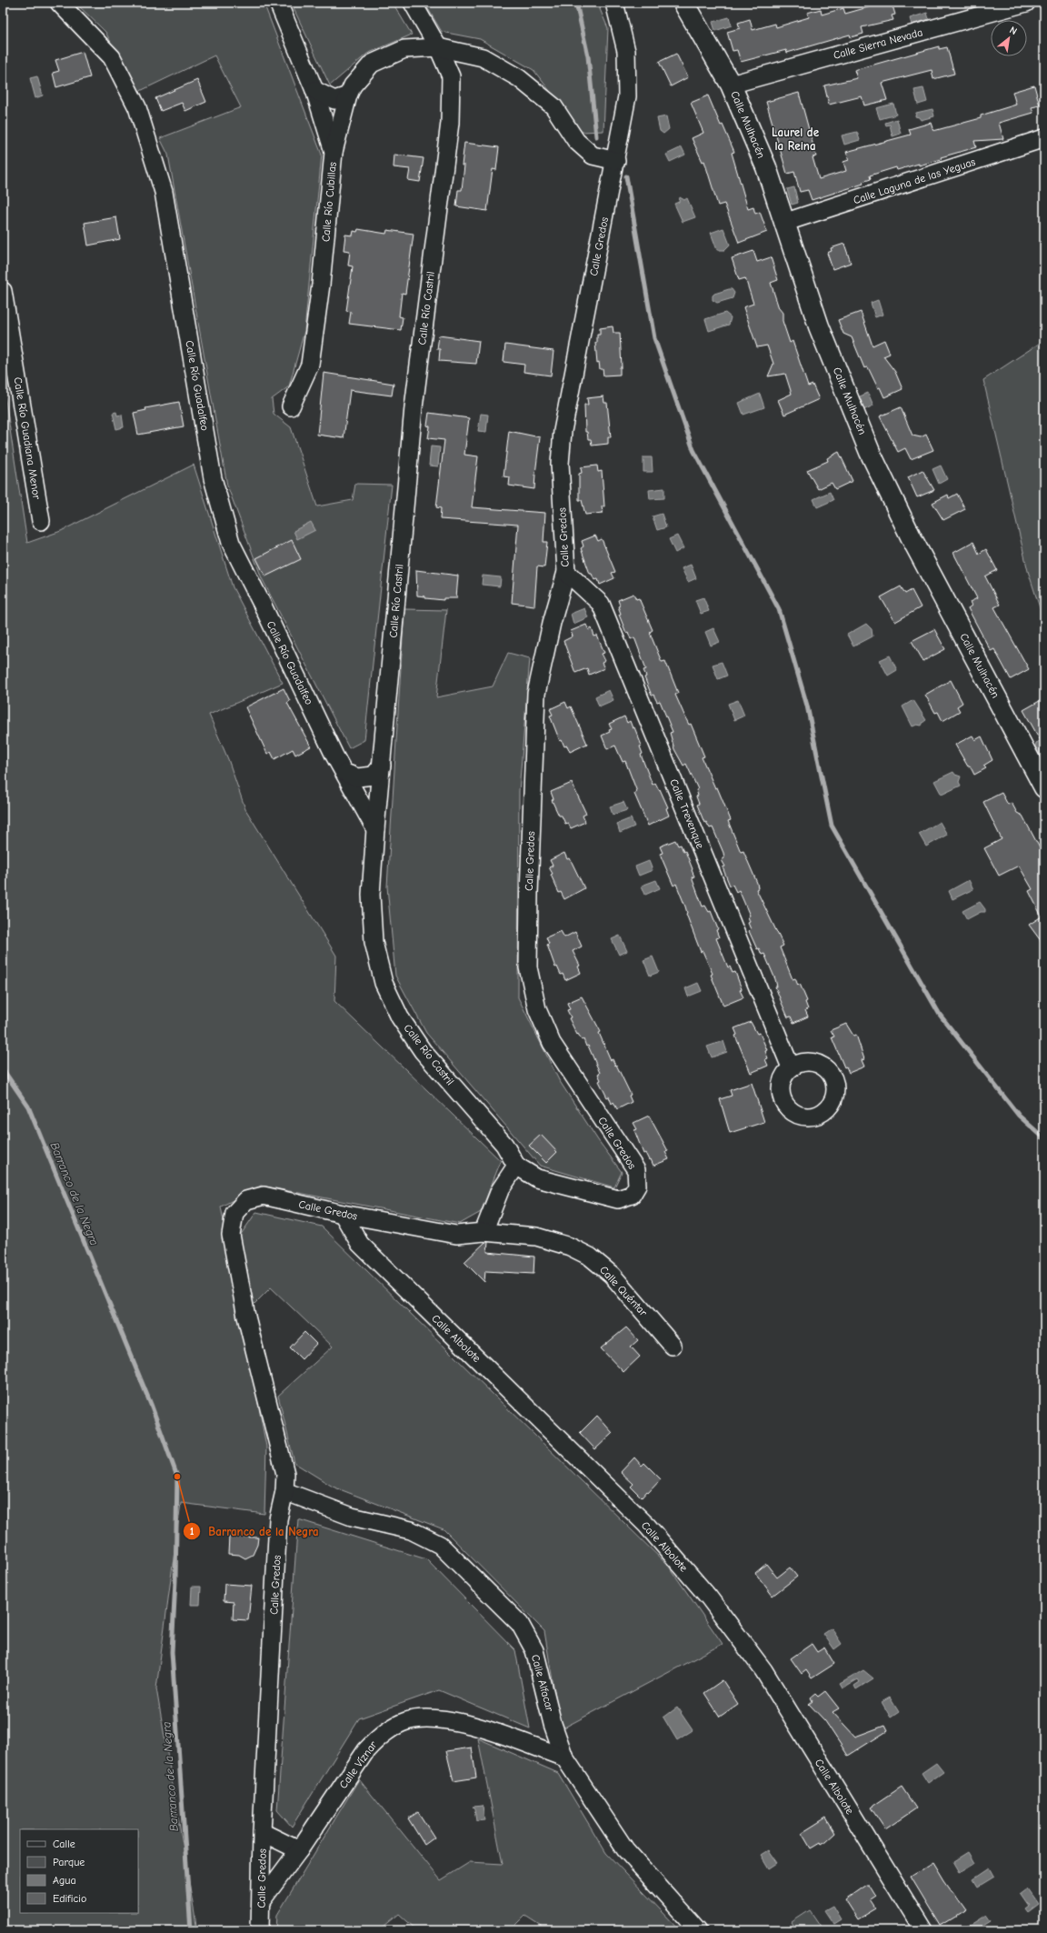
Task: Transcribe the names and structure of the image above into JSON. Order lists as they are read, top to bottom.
{
  "streets": {
    "street": [
      "Calle Sierra Nevada",
      "Calle Mulhacén",
      "Calle Laguna de las Yeguas",
      "Calle Río Cubillas",
      "Calle Gredos",
      "Calle Río Castril",
      "Calle Río Guadalfeo",
      "Calle Río Guadiana Menor",
      "Calle Trevenque",
      "Calle Quéntar",
      "Calle Albolote",
      "Calle Alfacar",
      "Calle Víznar"
    ]
  },
  "crossings": [
    ["Calle Sierra Nevada", "Calle Mulhacén"],
    ["Calle Mulhacén", "Calle Laguna de las Yeguas"],
    ["Calle Gredos", "Calle Río Castril"],
    ["Calle Gredos", "Calle Trevenque"],
    ["Calle Gredos", "Calle Quéntar"],
    ["Calle Gredos", "Calle Albolote"],
    ["Calle Gredos", "Calle Alfacar"],
    ["Calle Gredos", "Calle Víznar"],
    ["Calle Río Castril", "Calle Río Guadalfeo"],
    ["Calle Alfacar", "Calle Víznar"]
  ],
  "districts": ["Laurel de la Reina"],
  "water": ["Barranco de la Negra"],
  "places": ["Barranco de la Negra"],
  "legend": [
    "Calle",
    "Parque",
    "Agua",
    "Edificio"
  ],
  "north": "top right"
}
